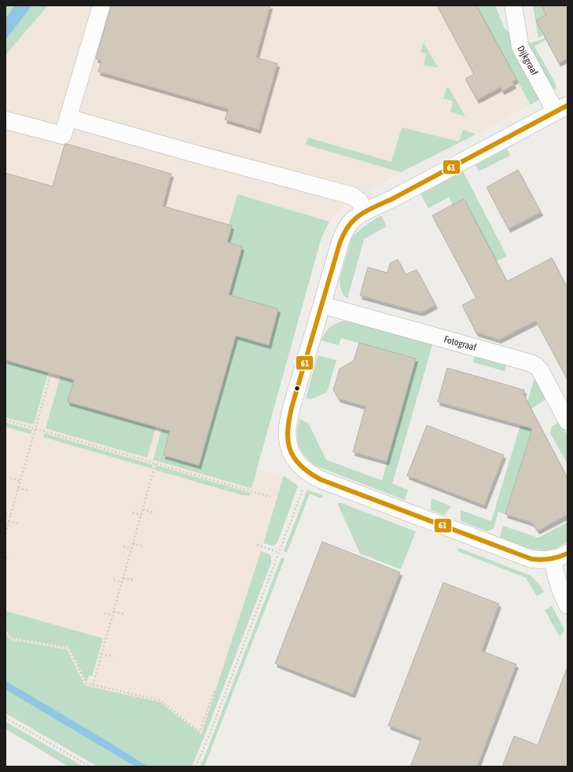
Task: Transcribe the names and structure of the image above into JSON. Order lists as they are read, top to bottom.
{
  "streets": {
    "street": ["Dijkgraaf", "Fotograaf"]
  },
  "crossings": [
    ["Dijkgraaf", "Fotograaf"]
  ],
  "lines": ["transit line 61"]
}
